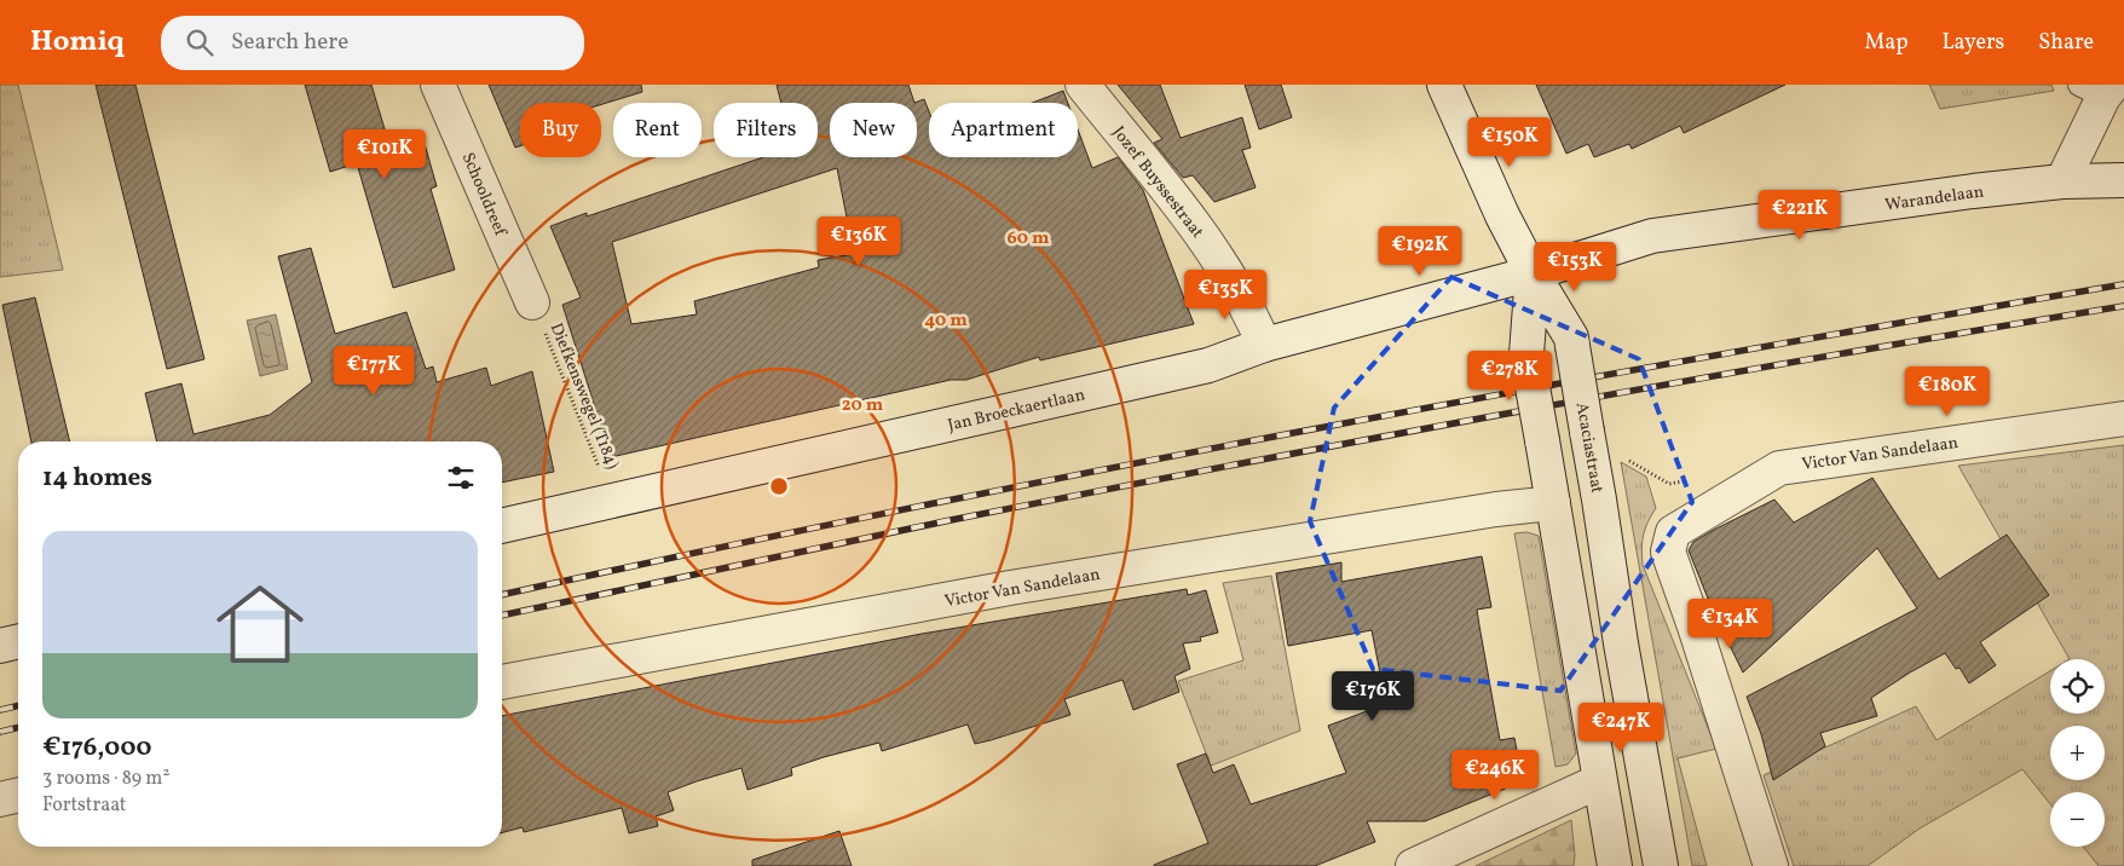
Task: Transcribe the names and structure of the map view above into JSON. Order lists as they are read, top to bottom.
{
  "streets": {
    "main road": [
      "Jozef Buyssestraat",
      "Schooldreef",
      "Warandelaan",
      "Jan Broeckaertlaan",
      "Acaciastraat",
      "Victor Van Sandelaan"
    ],
    "path": ["Diefkenswegel (T184)"]
  },
  "crossings": [
    ["Jozef Buyssestraat", "Jan Broeckaertlaan"],
    ["Schooldreef", "Diefkenswegel (T184)"],
    ["Warandelaan", "Jan Broeckaertlaan"],
    ["Warandelaan", "Acaciastraat"],
    ["Diefkenswegel (T184)", "Jan Broeckaertlaan"],
    ["Jan Broeckaertlaan", "Acaciastraat"]
  ],
  "page": {
    "header": "Homiq",
    "search": "Search here",
    "nav": ["Map", "Layers", "Share"],
    "chip": [
      "Buy",
      "Rent",
      "Filters",
      "New",
      "Apartment"
    ],
    "price": [
      "€150K",
      "€101K",
      "€221K",
      "€136K",
      "€192K",
      "€153K",
      "€135K",
      "€177K",
      "€278K",
      "€180K",
      "€134K",
      "€176K",
      "€247K",
      "€246K"
    ],
    "heading": "14 homes",
    "list": [
      {
        "name": "€176,000",
        "note": "3 rooms · 89 m² · Fortstraat"
      }
    ],
    "map_buttons": ["+", "−"]
  },
  "rings": ["60 m", "40 m", "20 m"]
}
